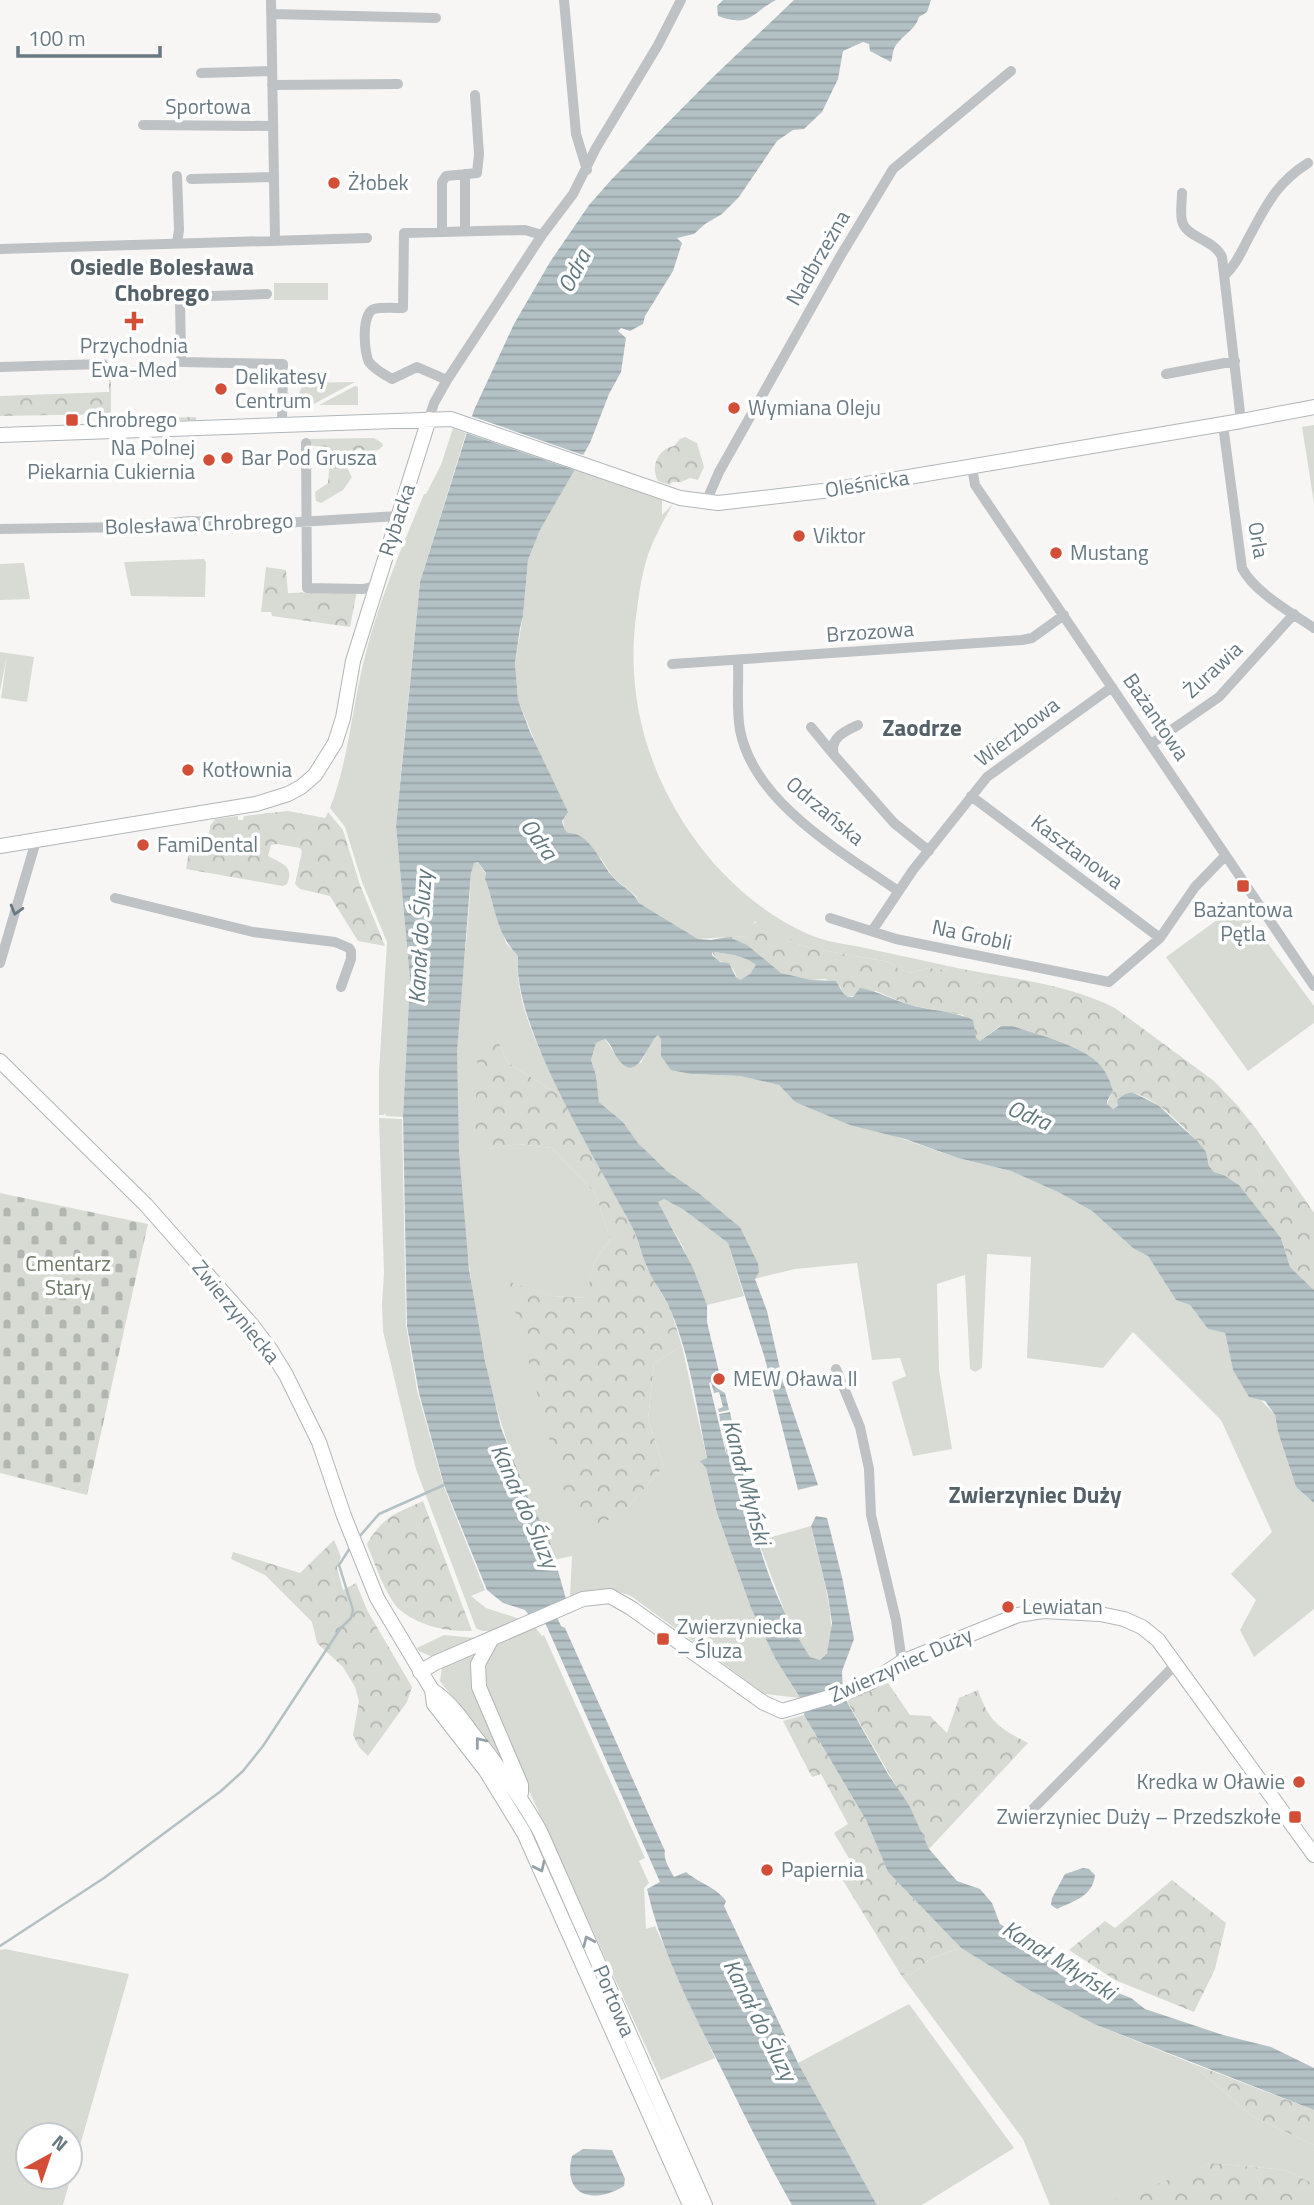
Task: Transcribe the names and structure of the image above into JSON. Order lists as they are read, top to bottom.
{
  "streets": {
    "street": [
      "Sportowa",
      "Nadbrzeżna",
      "Oleśnicka",
      "Rybacka",
      "Bolesława Chrobrego",
      "Orla",
      "Brzozowa",
      "Żurawia",
      "Bażantowa",
      "Wierzbowa",
      "Odrzańska",
      "Kasztanowa",
      "Na Grobli",
      "Zwierzyniecka",
      "Zwierzyniec Duży",
      "Portowa"
    ]
  },
  "crossings": [
    ["Nadbrzeżna", "Oleśnicka"],
    ["Oleśnicka", "Rybacka"],
    ["Oleśnicka", "Orla"],
    ["Oleśnicka", "Bażantowa"],
    ["Rybacka", "Bolesława Chrobrego"],
    ["Orla", "Żurawia"],
    ["Brzozowa", "Bażantowa"],
    ["Brzozowa", "Odrzańska"],
    ["Żurawia", "Bażantowa"],
    ["Bażantowa", "Wierzbowa"],
    ["Wierzbowa", "Odrzańska"],
    ["Wierzbowa", "Kasztanowa"],
    ["Wierzbowa", "Na Grobli"],
    ["Kasztanowa", "Na Grobli"],
    ["Zwierzyniecka", "Zwierzyniec Duży"],
    ["Zwierzyniecka", "Portowa"]
  ],
  "districts": ["Osiedle Bolesława Chobrego", "Zaodrze", "Zwierzyniec Duży"],
  "water": ["Odra", "Kanał do Śluzy", "Kanał Młyński"],
  "parks": ["Cmentarz Stary"],
  "places": {
    "other": [
      "Żłobek",
      "Delikatesy Centrum",
      "Wymiana Oleju",
      "Bar Pod Grusza",
      "Na Polnej Piekarnia Cukiernia",
      "Viktor",
      "Mustang",
      "Kotłownia",
      "FamiDental",
      "MEW Oława II",
      "Lewiatan",
      "Kredka w Oławie",
      "Papiernia"
    ],
    "health": ["Przychodnia Ewa-Med"],
    "transit": [
      "Chrobrego",
      "Bażantowa Pętla",
      "Zwierzyniecka – Śluza",
      "Zwierzyniec Duży – Przedszkołe"
    ]
  },
  "scale_bar": "100 m",
  "north": "top right"
}
